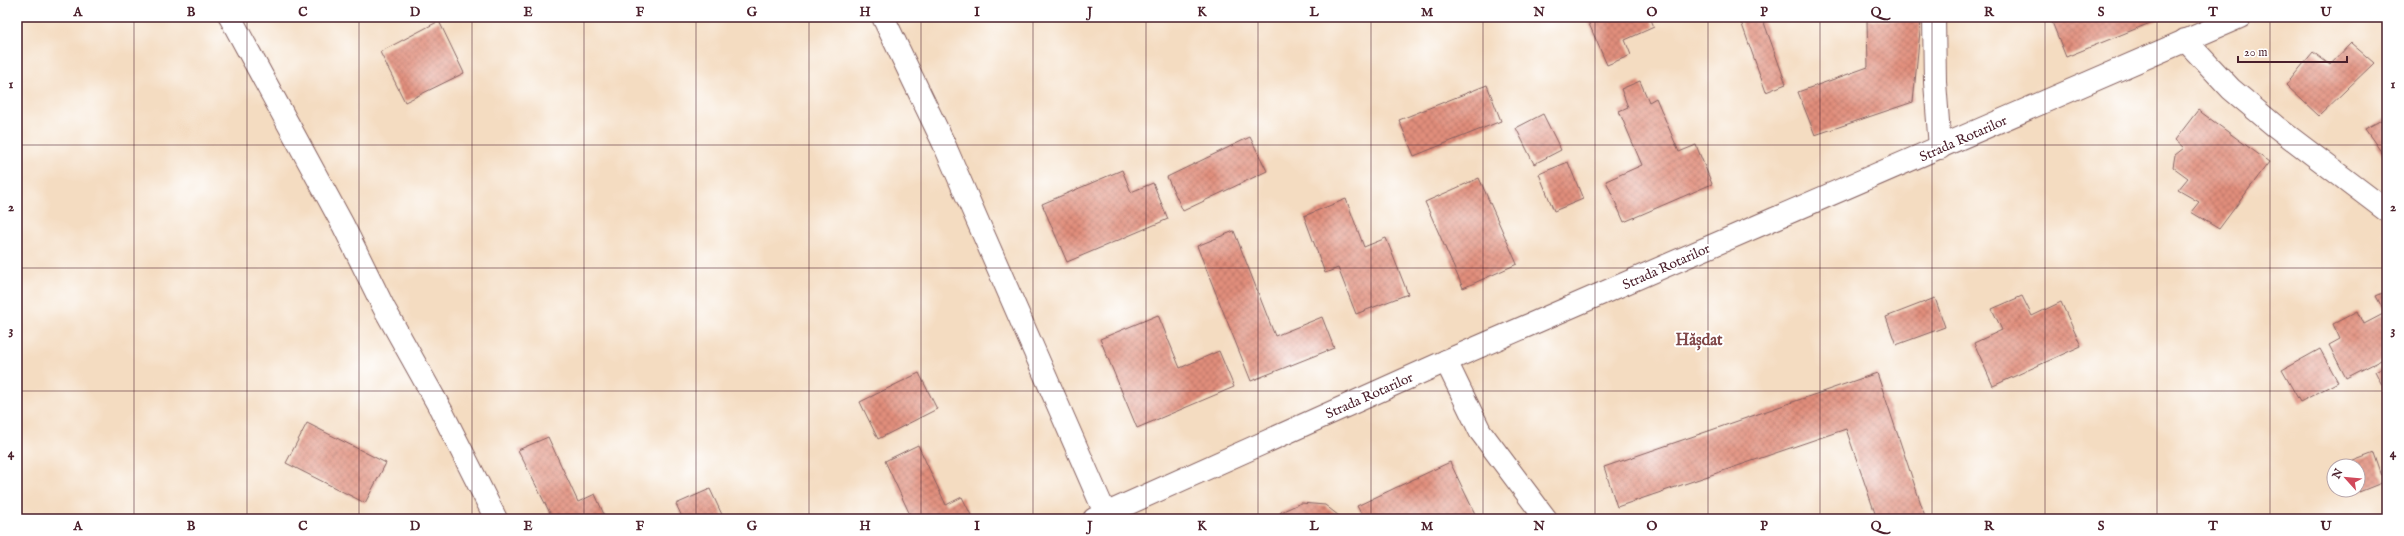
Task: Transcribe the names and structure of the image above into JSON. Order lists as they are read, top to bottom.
{
  "streets": {
    "street": ["Strada Rotarilor"]
  },
  "districts": ["Hășdat"],
  "scale_bar": "20 m",
  "north": "top left",
  "grid": {
    "columns": [
      "A",
      "B",
      "C",
      "D",
      "E",
      "F",
      "G",
      "H",
      "I",
      "J",
      "K",
      "L",
      "M",
      "N",
      "O",
      "P",
      "Q",
      "R",
      "S",
      "T",
      "U"
    ],
    "rows": [
      "1",
      "2",
      "3",
      "4"
    ]
  }
}
